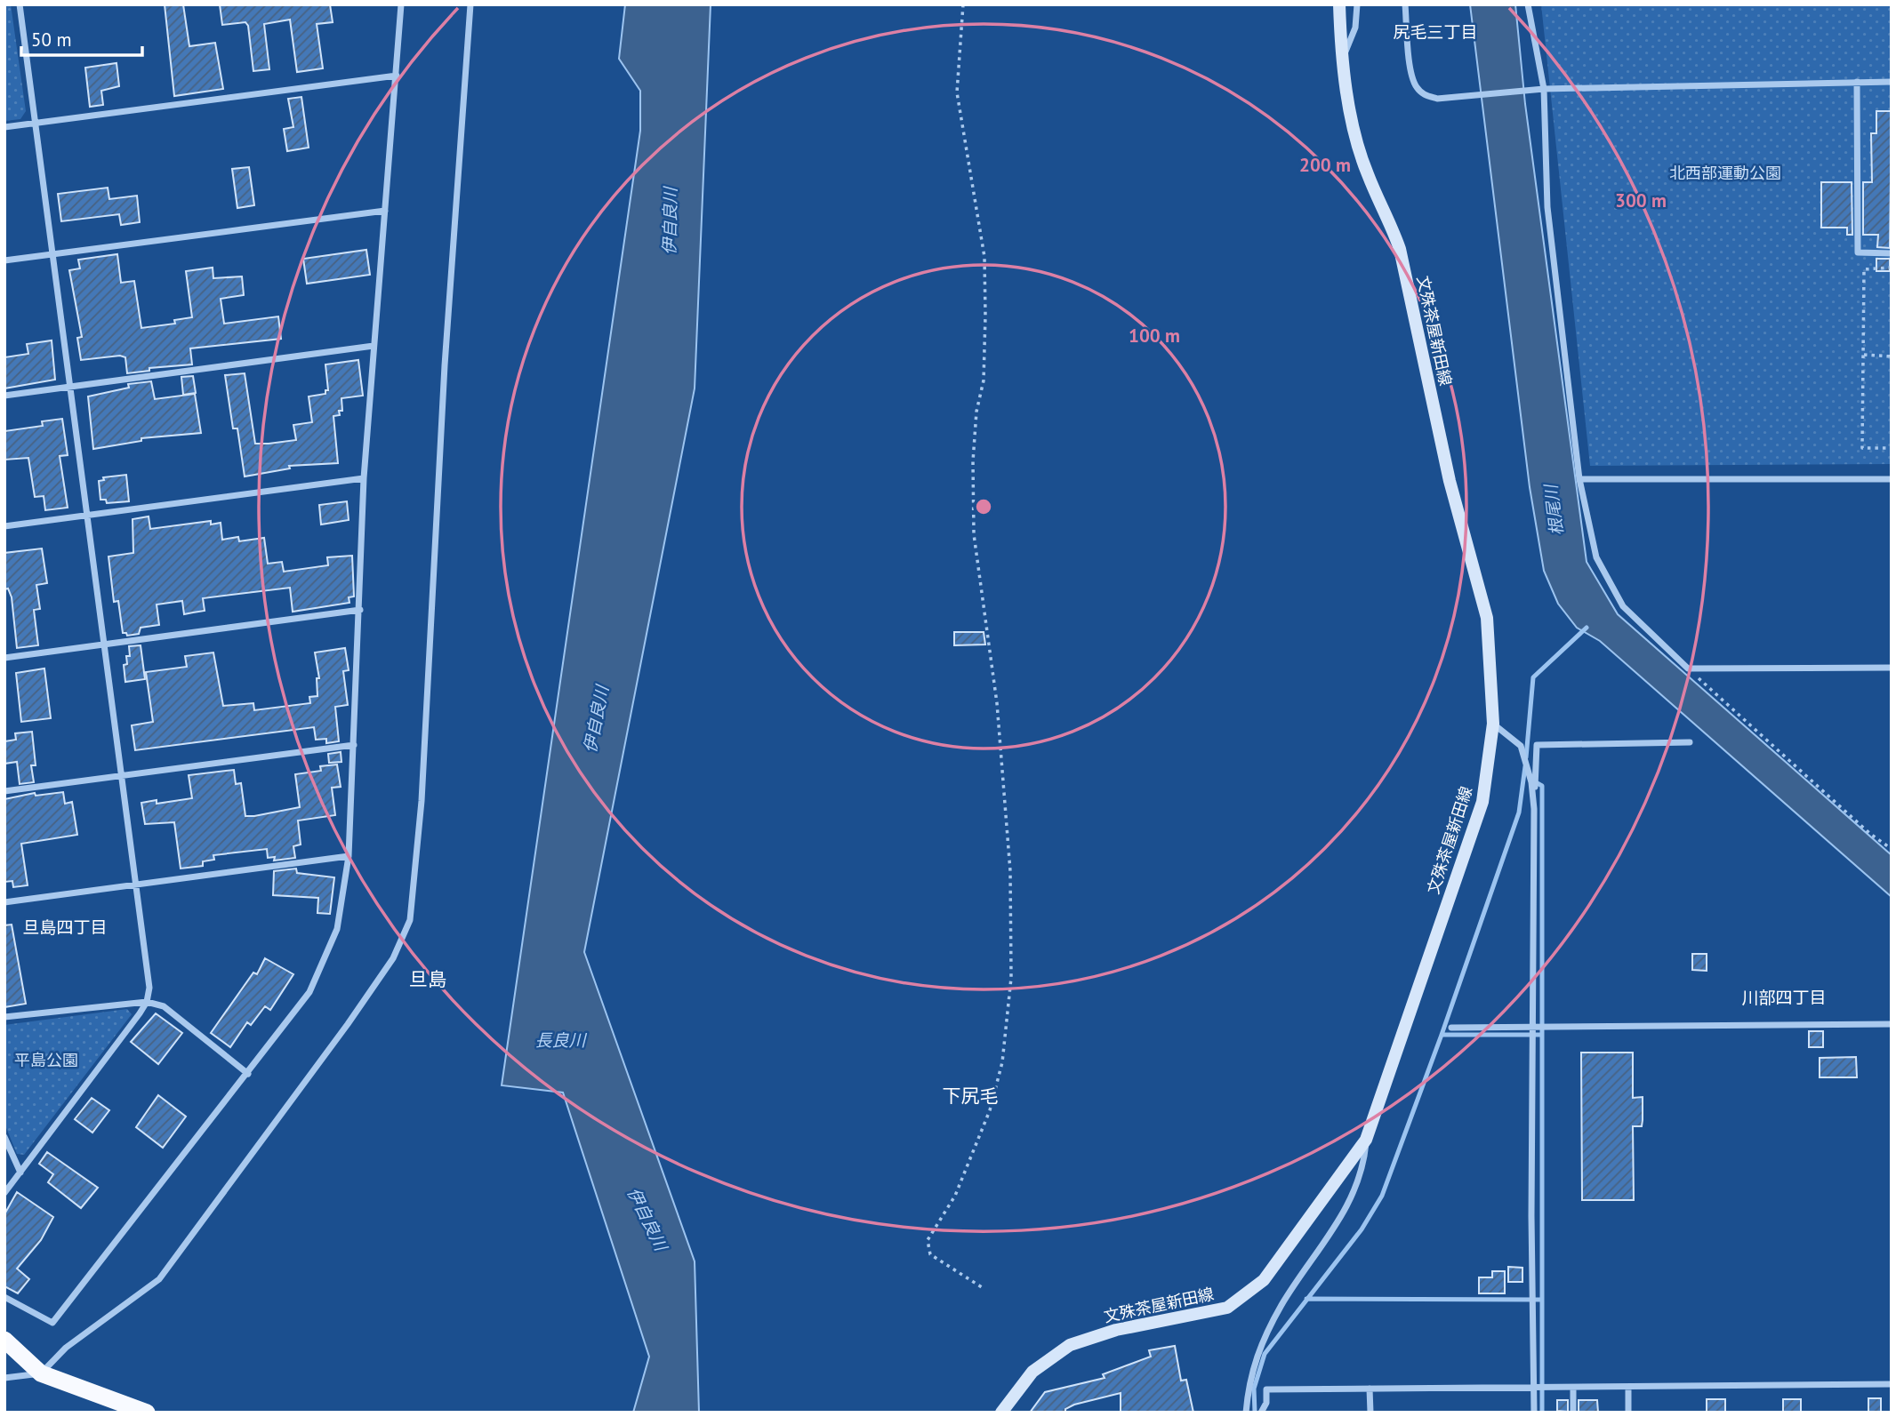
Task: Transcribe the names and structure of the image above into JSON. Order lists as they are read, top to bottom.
{
  "streets": {
    "main road": ["文殊茶屋新田線"]
  },
  "districts": [
    "尻毛三丁目",
    "旦島四丁目",
    "旦島",
    "川部四丁目",
    "下尻毛"
  ],
  "water": ["伊自良川", "根尾川", "長良川"],
  "parks": ["北西部運動公園", "平島公園"],
  "scale_bar": "50 m",
  "rings": ["200 m", "300 m", "100 m"]
}
